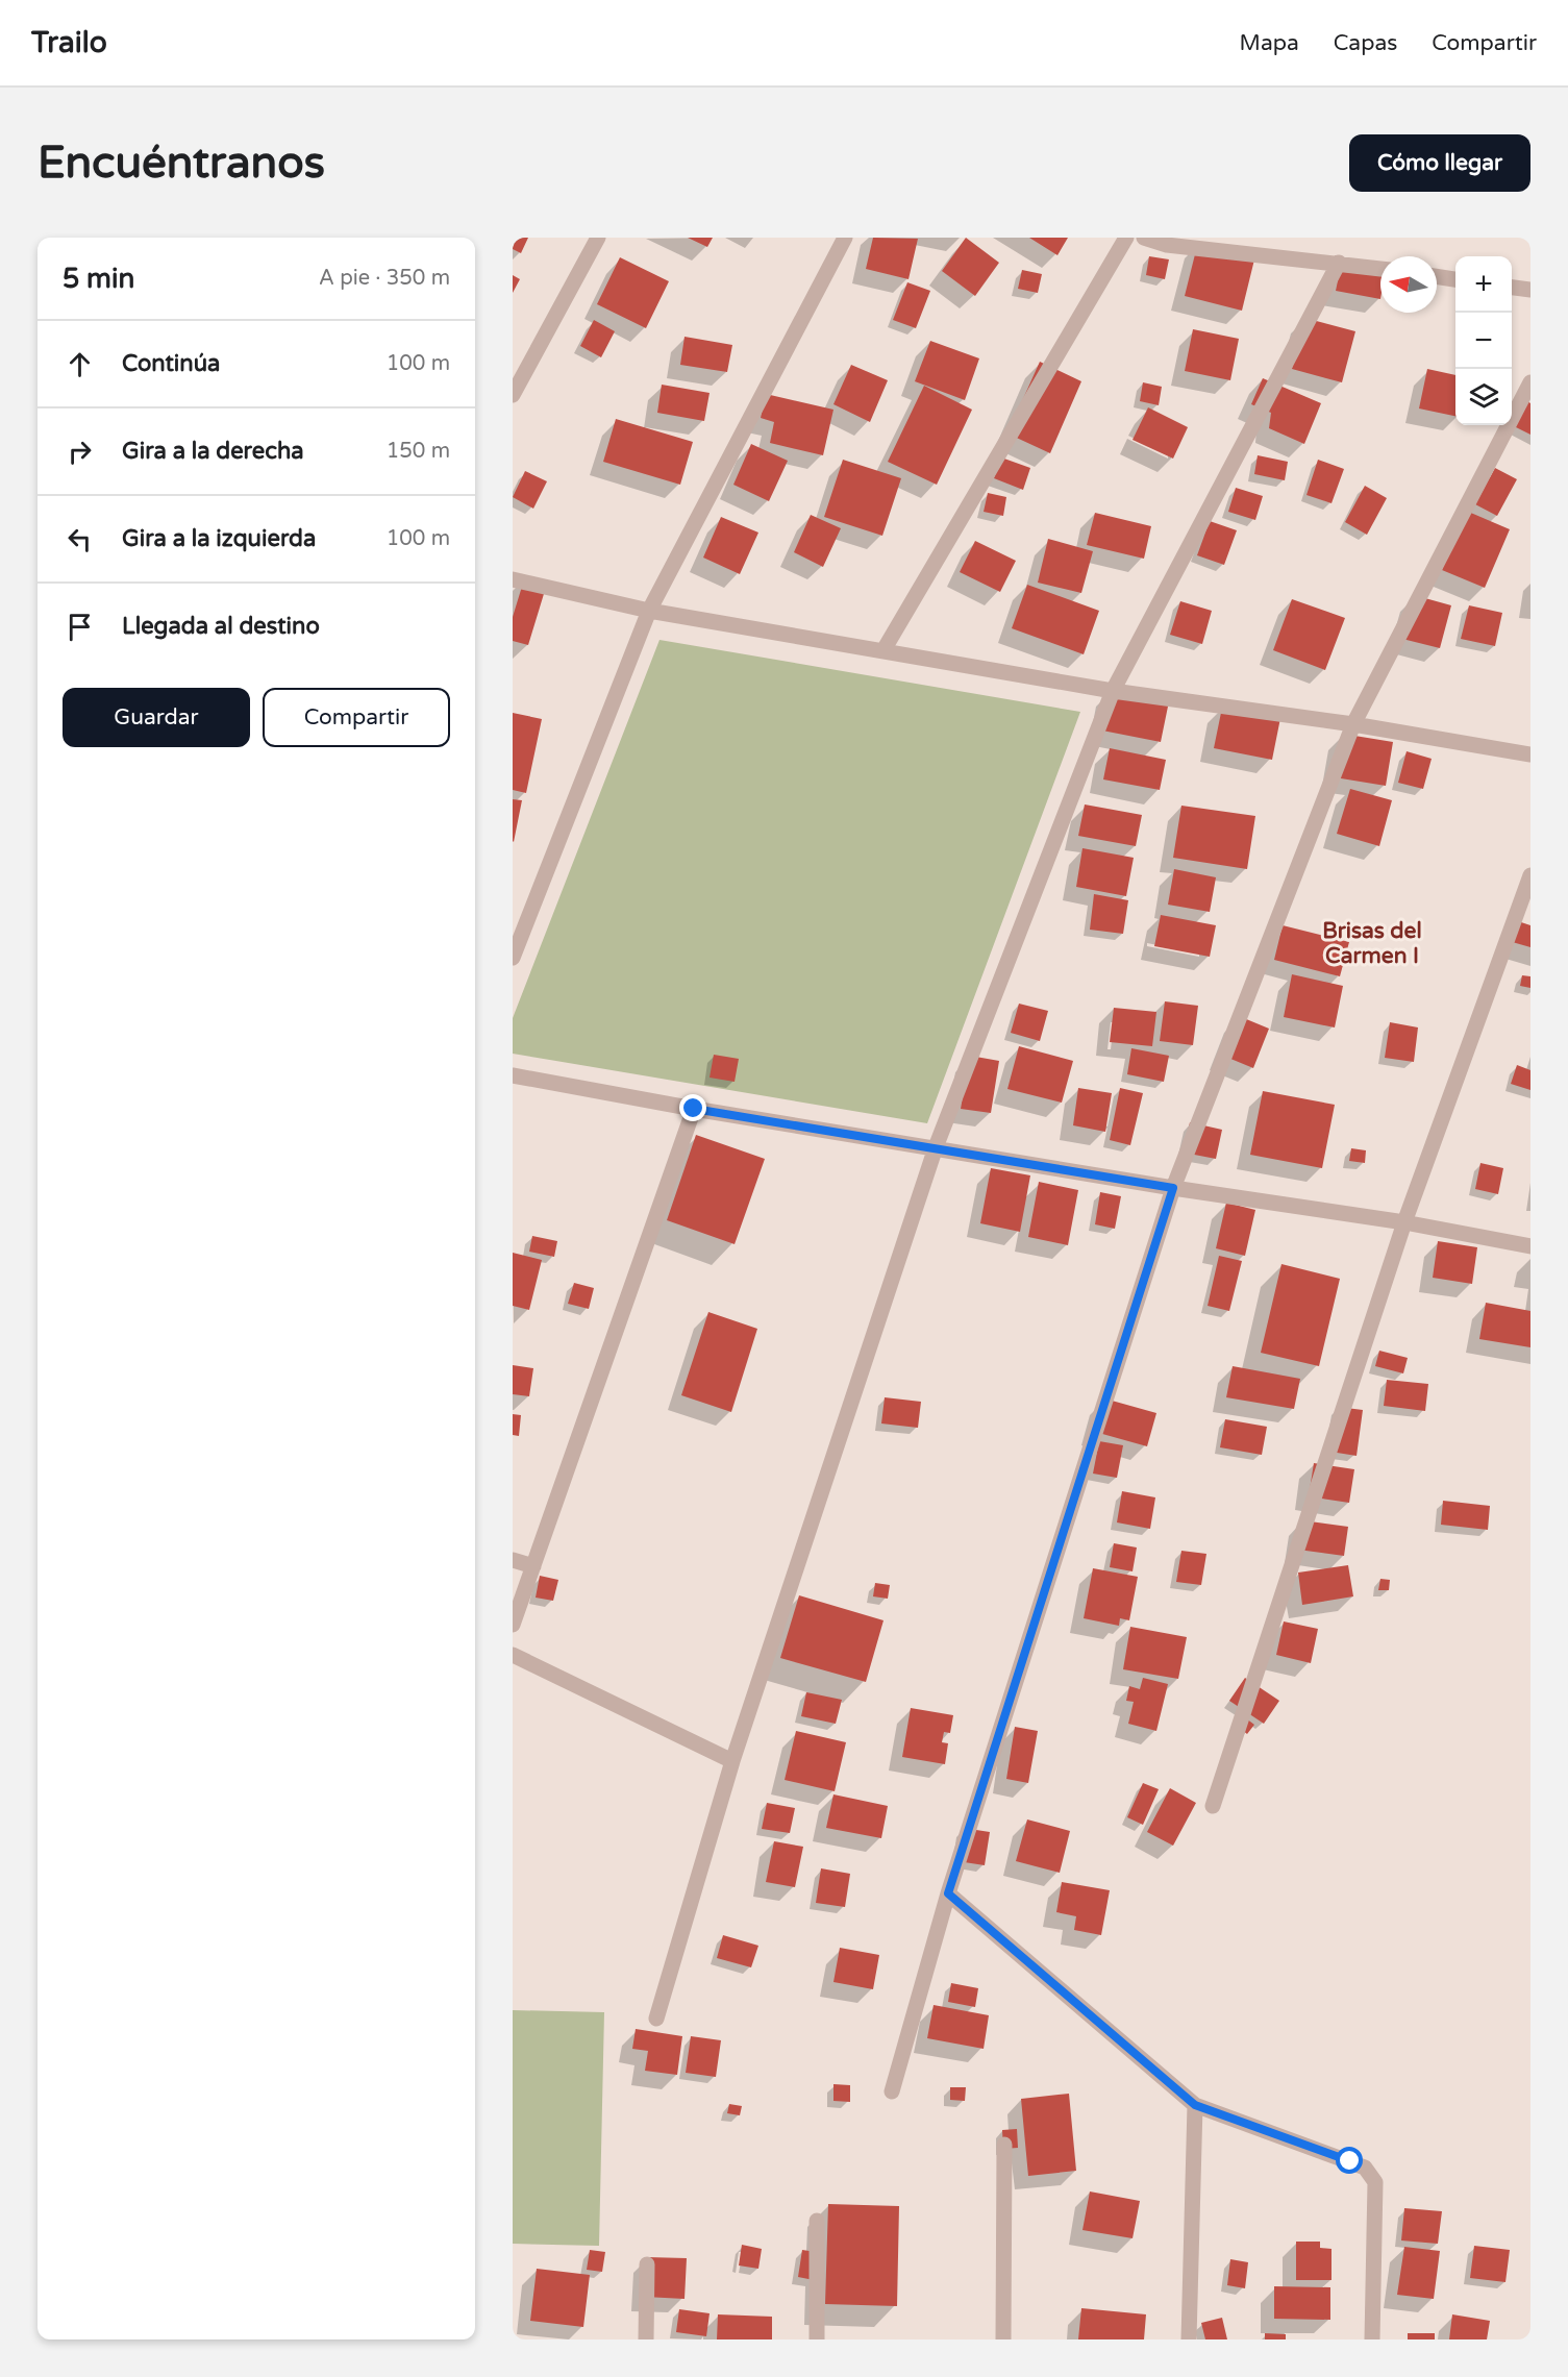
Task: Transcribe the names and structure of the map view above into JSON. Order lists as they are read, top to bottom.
{
  "districts": ["Brisas del Carmen I"],
  "north": "left",
  "page": {
    "header": "Trailo",
    "nav": ["Mapa", "Capas", "Compartir"],
    "buttons": [
      "Cómo llegar",
      ["Guardar", "Compartir"]
    ],
    "title": "Encuéntranos",
    "heading": ["5 min", "A pie · 350 m"],
    "map_buttons": ["+", "−"],
    "list": [
      ["Continúa", "100 m"],
      ["Gira a la derecha", "150 m"],
      ["Gira a la izquierda", "100 m"],
      "Llegada al destino"
    ]
  }
}
